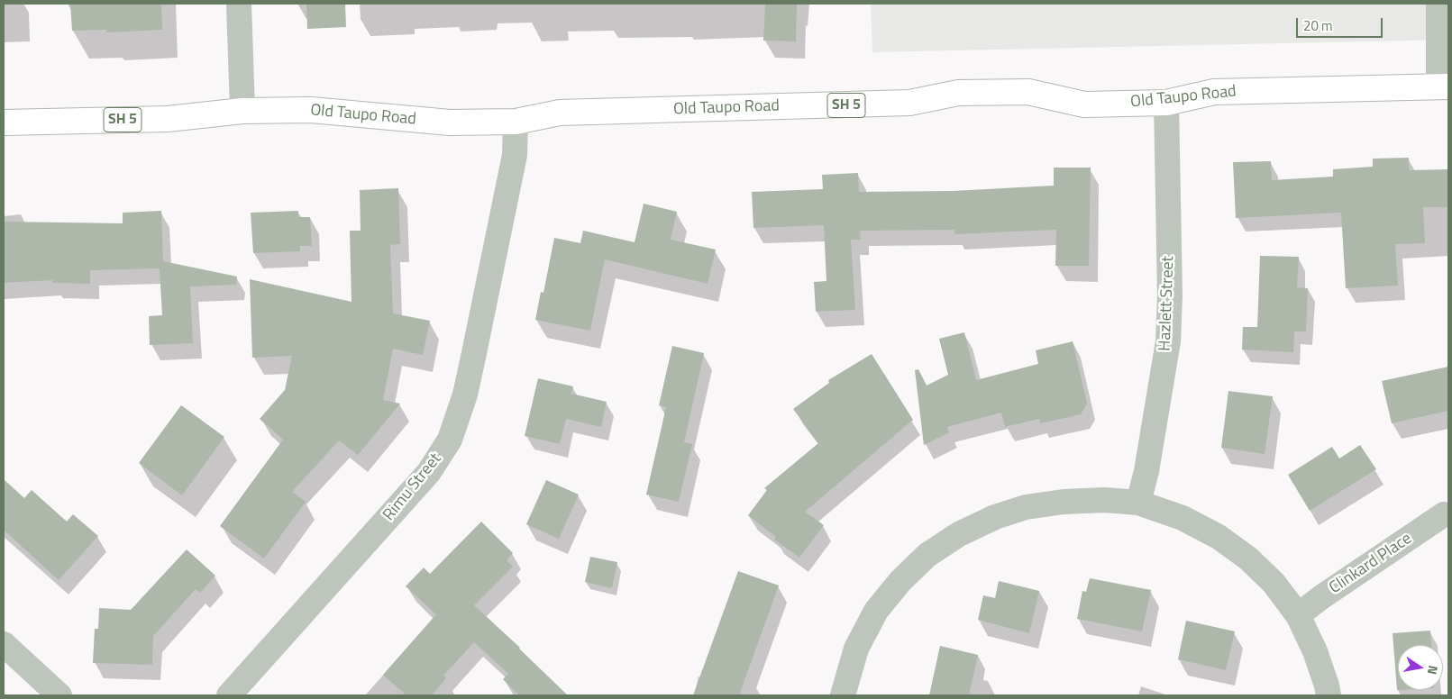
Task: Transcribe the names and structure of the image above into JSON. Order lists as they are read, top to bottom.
{
  "streets": {
    "highway": ["Old Taupo Road", "SH 5"],
    "street": ["Hazlett Street", "Rimu Street", "Clinkard Place"]
  },
  "crossings": [
    ["Old Taupo Road", "Hazlett Street"],
    ["Old Taupo Road", "Rimu Street"]
  ],
  "scale_bar": "20 m",
  "north": "right"
}
